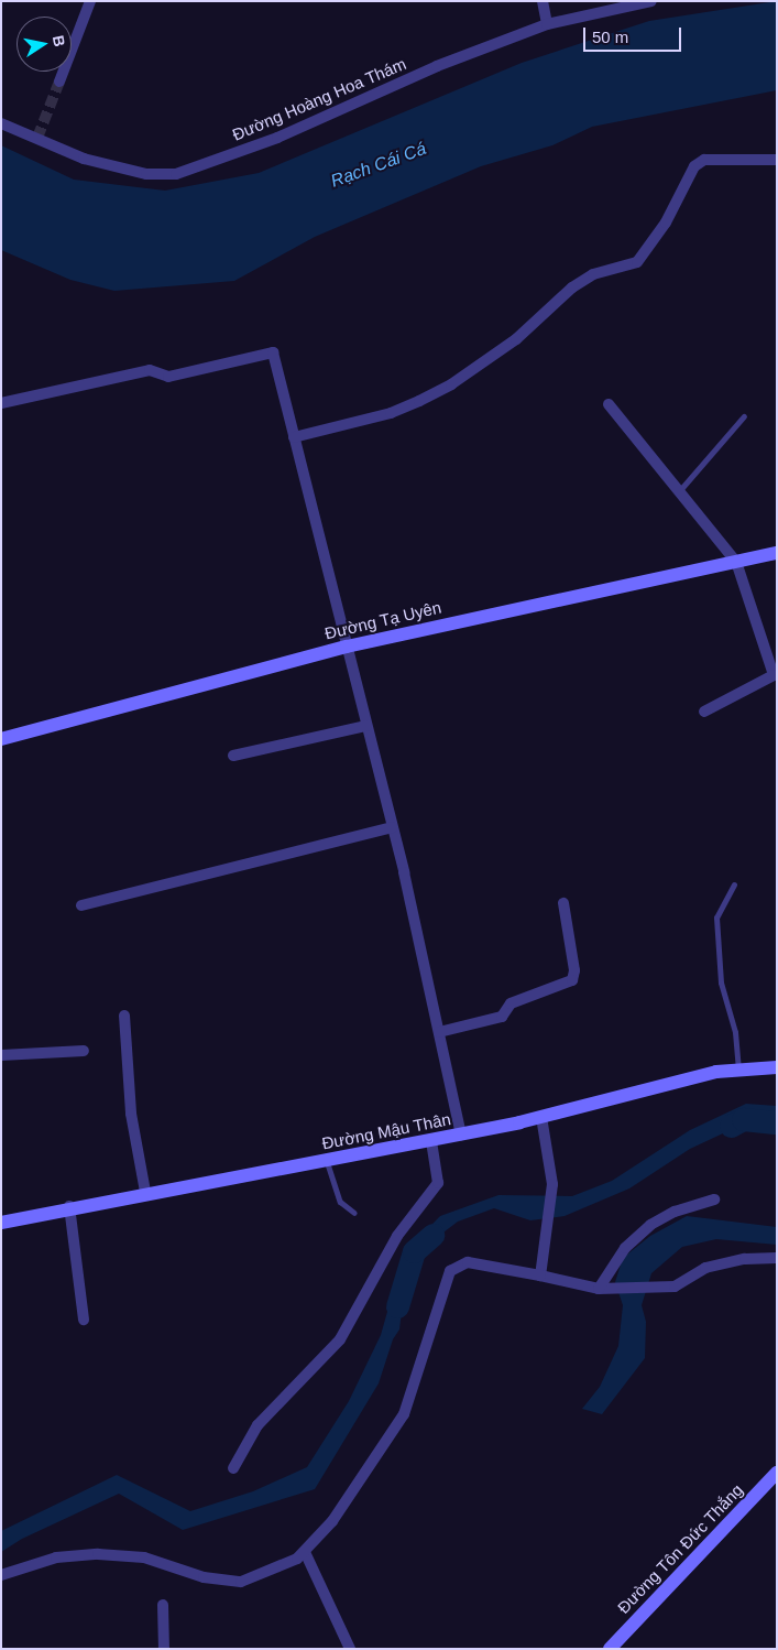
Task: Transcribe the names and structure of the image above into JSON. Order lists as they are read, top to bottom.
{
  "streets": {
    "street": [
      "Đường Hoàng Hoa Thám",
      "Đường Tạ Uyên",
      "Đường Mậu Thân",
      "Đường Tôn Đức Thắng"
    ]
  },
  "water": ["Rạch Cái Cá"],
  "scale_bar": "50 m",
  "north": "right"
}
